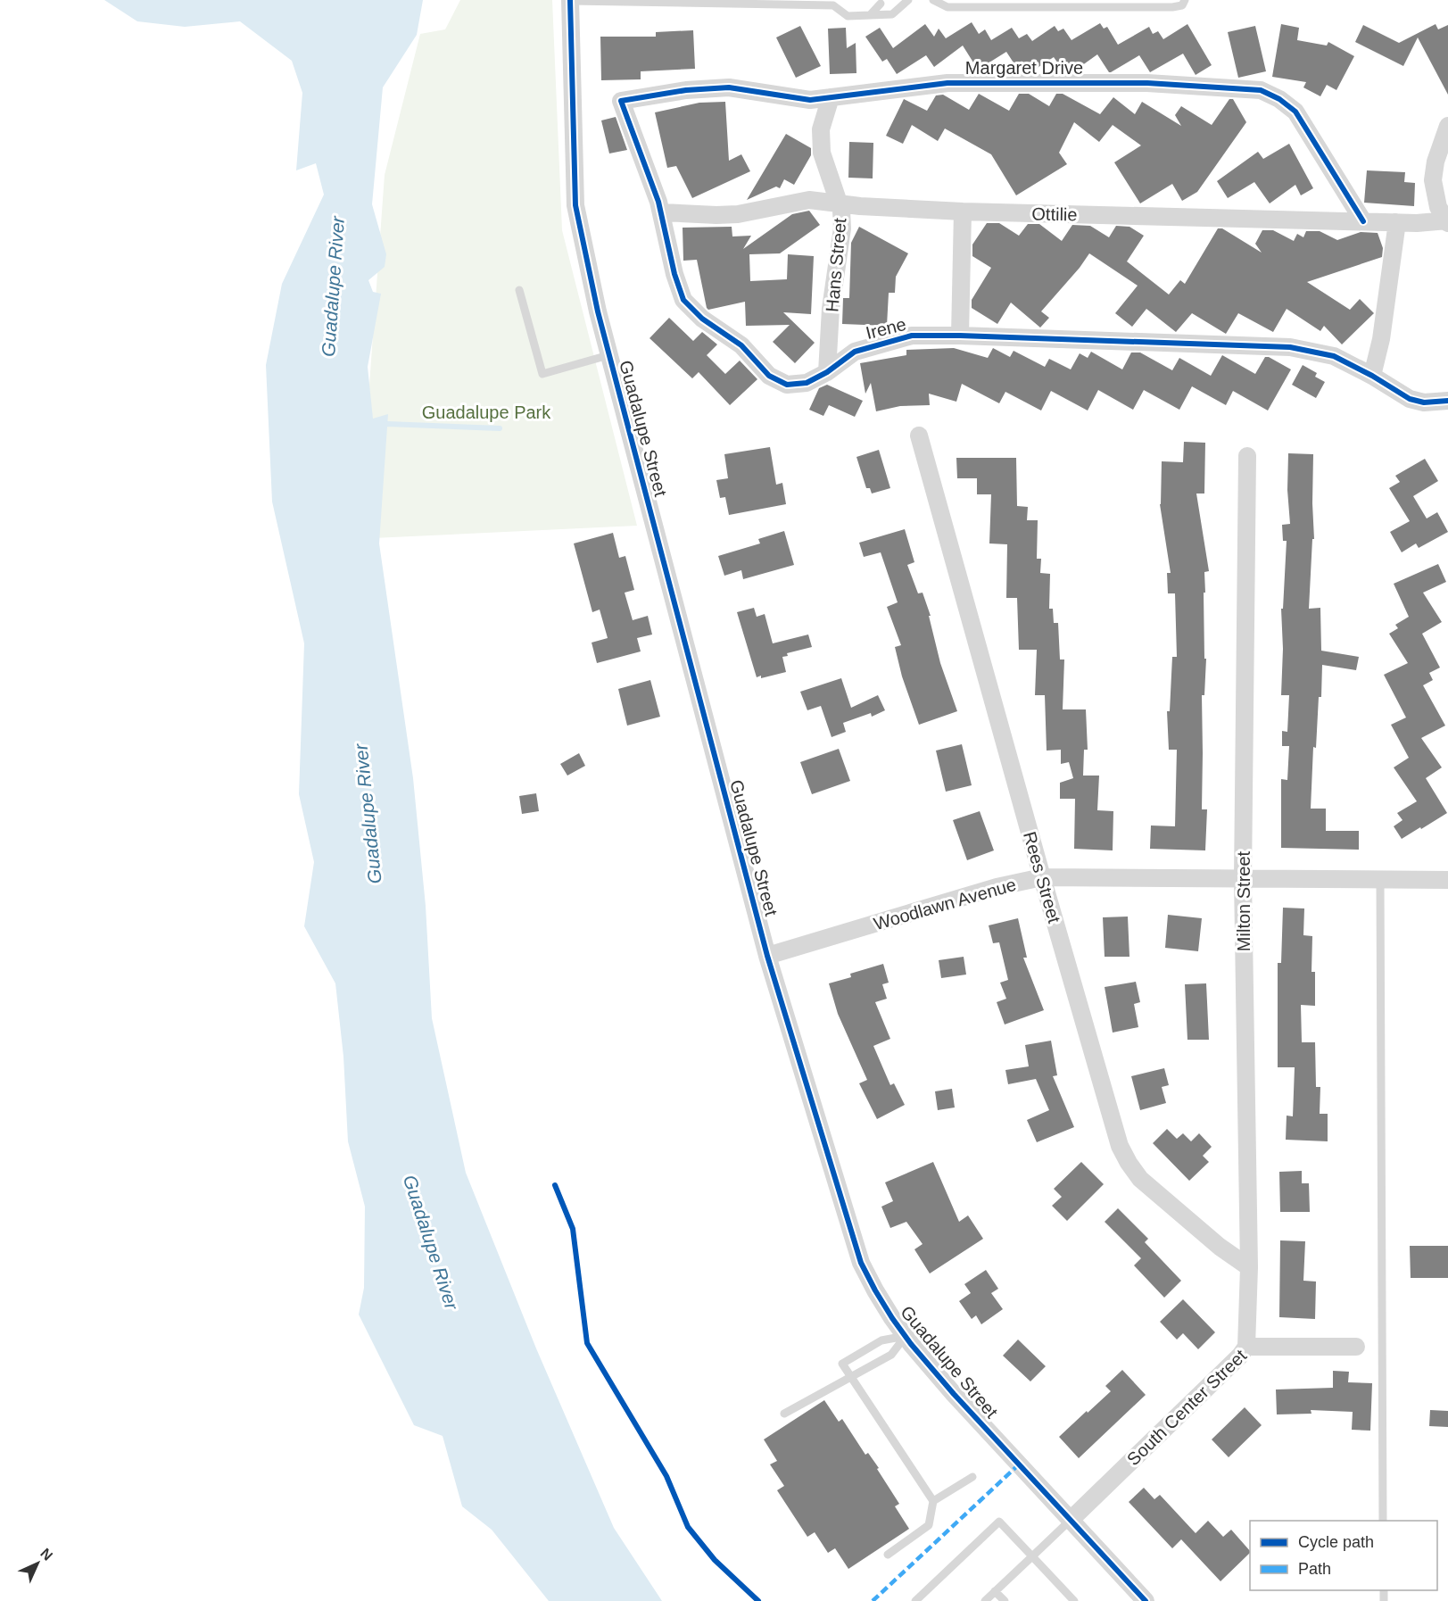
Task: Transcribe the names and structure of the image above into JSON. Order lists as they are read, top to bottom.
{
  "streets": {
    "street": [
      "Margaret Drive",
      "Ottilie",
      "Hans Street",
      "Irene",
      "Guadalupe Street",
      "Rees Street",
      "Milton Street",
      "Woodlawn Avenue",
      "South Center Street"
    ]
  },
  "crossings": [
    ["Margaret Drive", "Ottilie"],
    ["Margaret Drive", "Hans Street"],
    ["Margaret Drive", "Irene"],
    ["Ottilie", "Hans Street"],
    ["Ottilie", "Irene"],
    ["Hans Street", "Irene"],
    ["Guadalupe Street", "Woodlawn Avenue"],
    ["Guadalupe Street", "South Center Street"],
    ["Rees Street", "Milton Street"],
    ["Rees Street", "Woodlawn Avenue"],
    ["Milton Street", "Woodlawn Avenue"],
    ["Milton Street", "South Center Street"]
  ],
  "water": ["Guadalupe River"],
  "parks": ["Guadalupe Park"],
  "legend": ["Cycle path", "Path"],
  "north": "top right"
}
